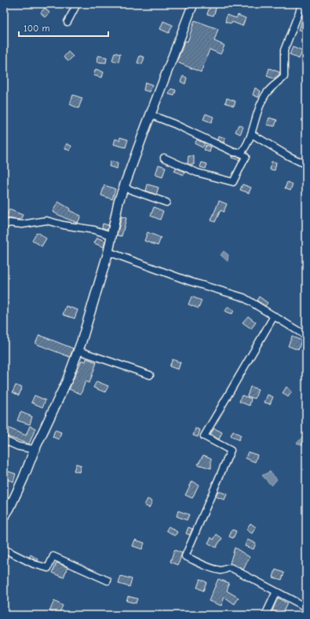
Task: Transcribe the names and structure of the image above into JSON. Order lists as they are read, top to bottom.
{
  "scale_bar": "100 m"
}
